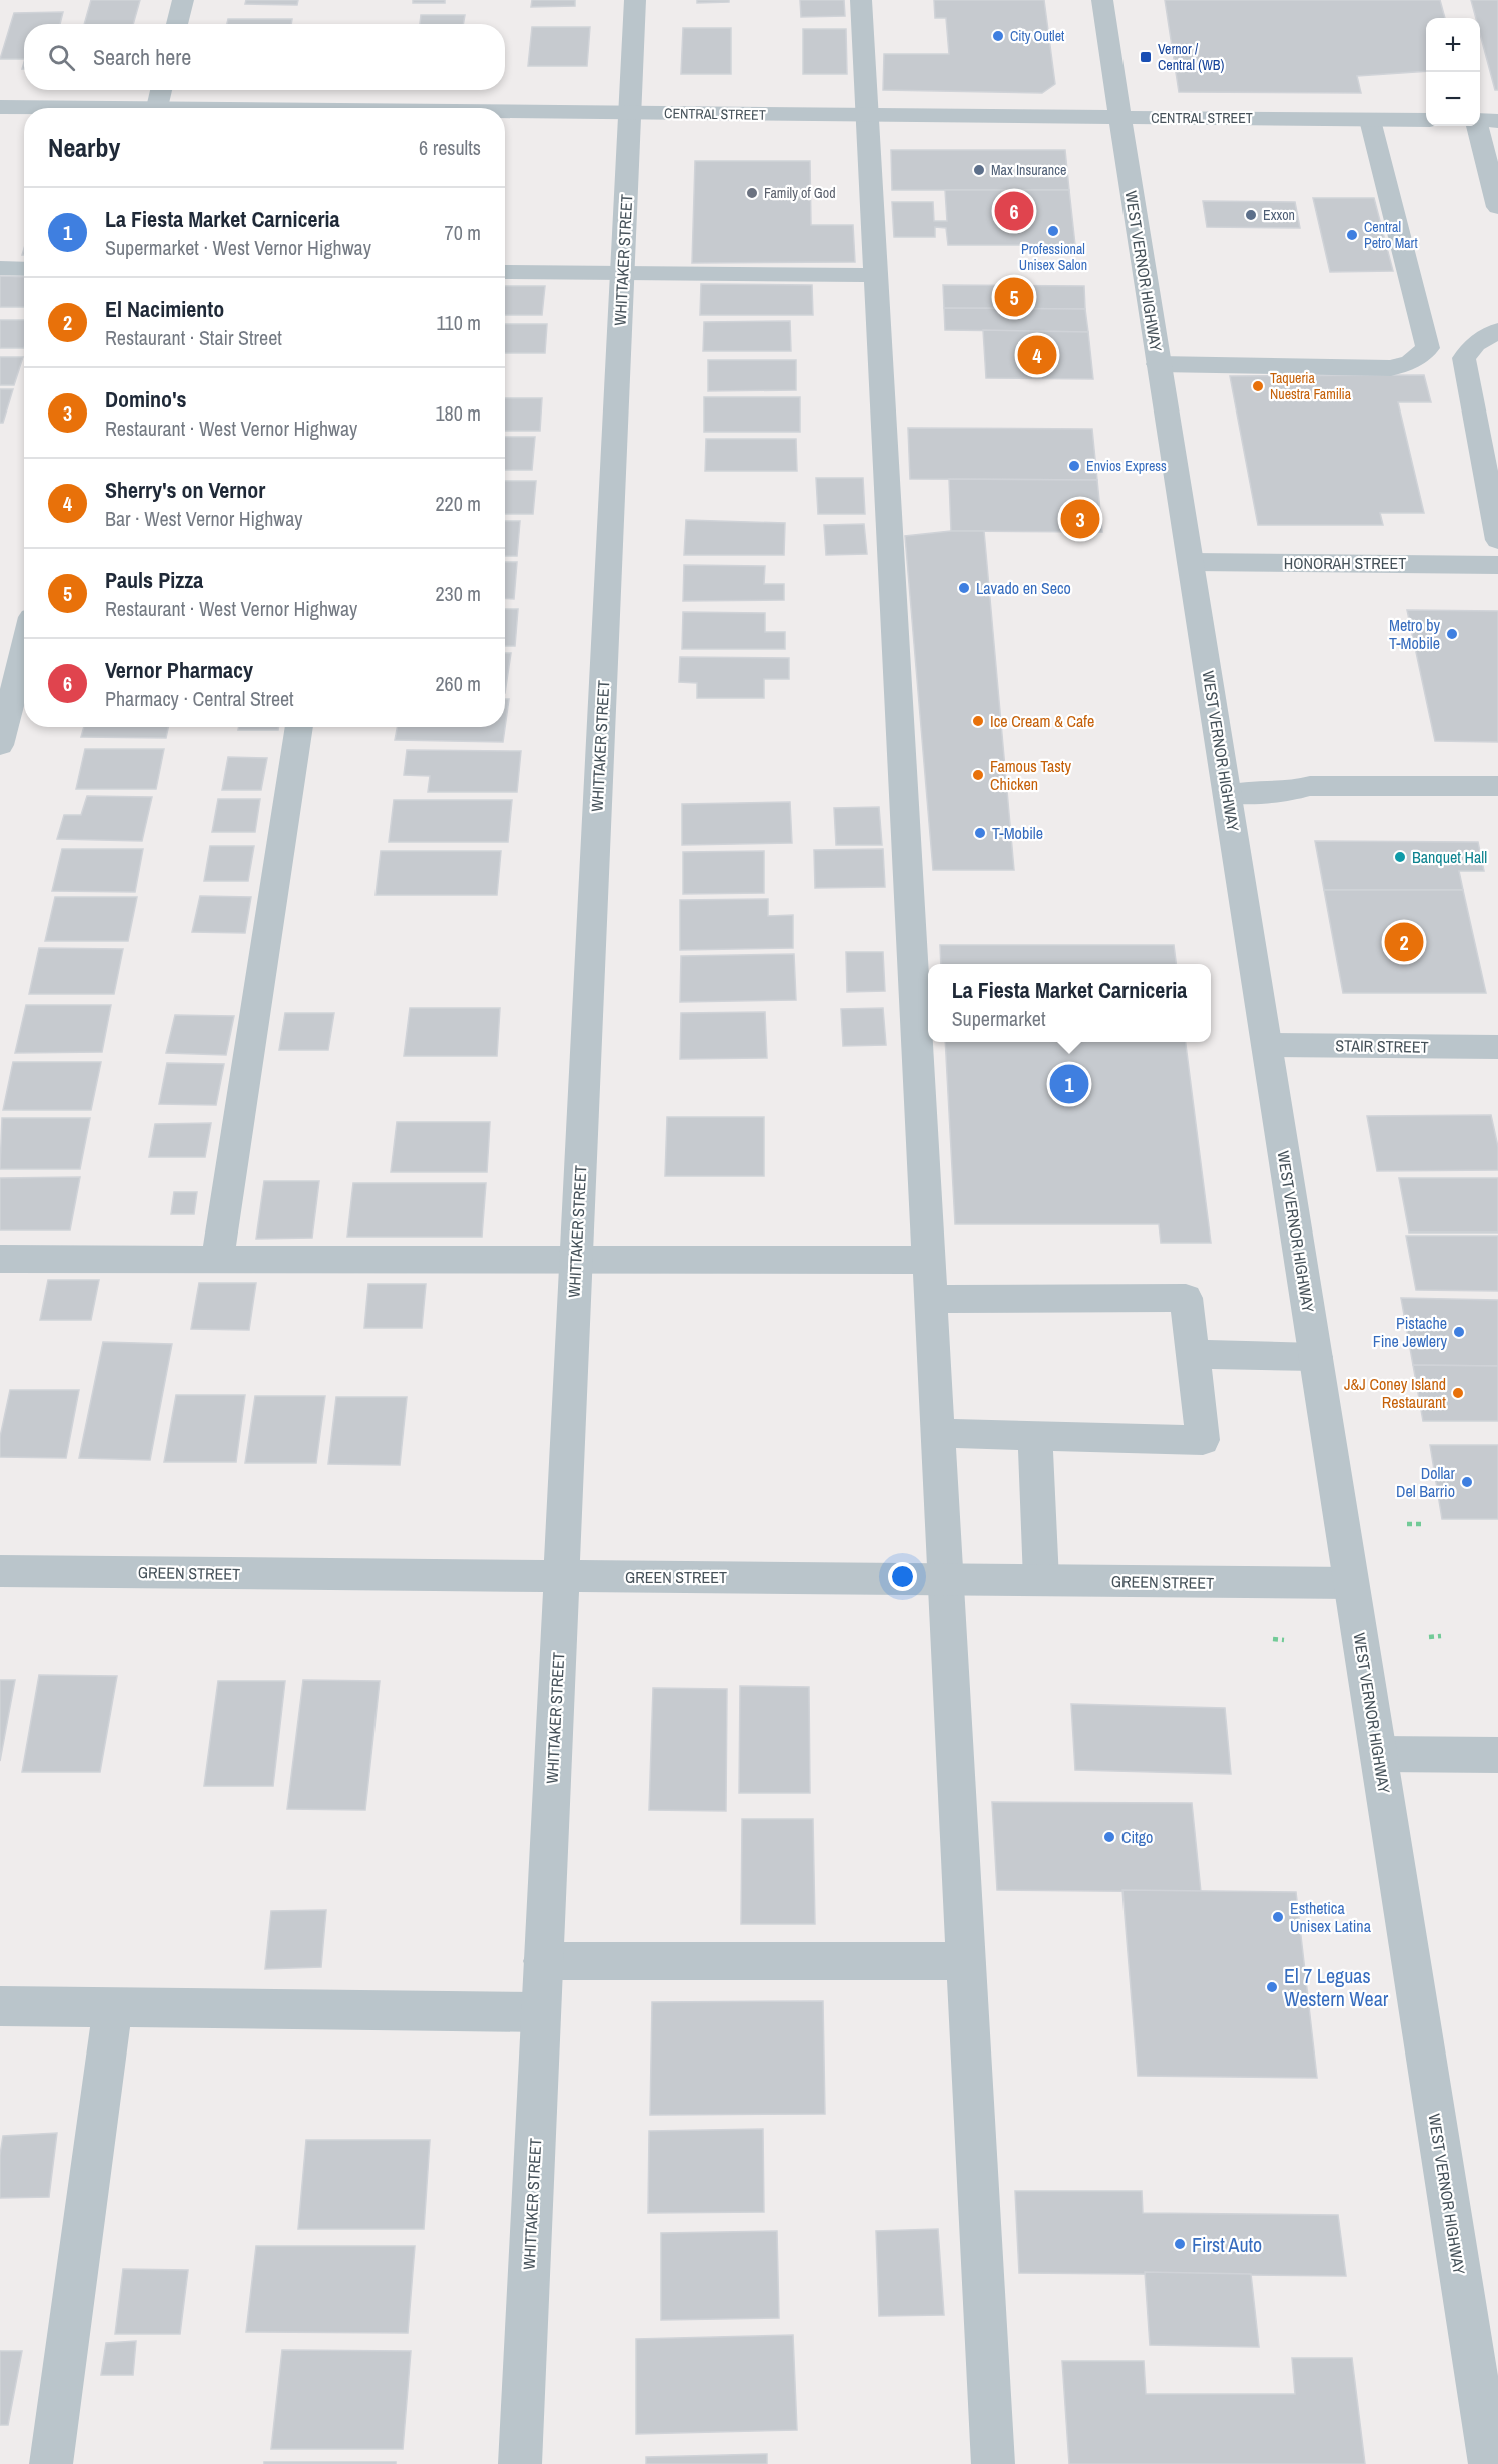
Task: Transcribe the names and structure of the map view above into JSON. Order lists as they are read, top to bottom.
{
  "streets": {
    "street": [
      "CENTRAL STREET",
      "WHITTAKER STREET",
      "WEST VERNOR HIGHWAY",
      "HONORAH STREET",
      "STAIR STREET",
      "GREEN STREET"
    ]
  },
  "crossings": [
    ["CENTRAL STREET", "WHITTAKER STREET"],
    ["CENTRAL STREET", "WEST VERNOR HIGHWAY"],
    ["WHITTAKER STREET", "GREEN STREET"],
    ["WEST VERNOR HIGHWAY", "HONORAH STREET"],
    ["WEST VERNOR HIGHWAY", "STAIR STREET"],
    ["WEST VERNOR HIGHWAY", "GREEN STREET"]
  ],
  "places": {
    "other": [
      "City Outlet",
      "Max Insurance",
      "Family of God",
      "Exxon",
      "Professional Unisex Salon",
      "Central Petro Mart",
      "Taqueria Nuestra Familia",
      "Envios Express",
      "Lavado en Seco",
      "Metro by T-Mobile",
      "Ice Cream & Cafe",
      "Famous Tasty Chicken",
      "T-Mobile",
      "Banquet Hall",
      "Pistache Fine Jewlery",
      "J&J Coney Island Restaurant",
      "Dollar Del Barrio",
      "Citgo",
      "Esthetica Unisex Latina",
      "El 7 Leguas Western Wear",
      "First Auto"
    ],
    "transit": ["Vernor / Central (WB)"]
  },
  "page": {
    "map_buttons": ["+", "−"],
    "search": "Search here",
    "heading": ["Nearby", "6 results"],
    "list": [
      {
        "mark": "1",
        "name": "La Fiesta Market Carniceria",
        "note": "Supermarket · West Vernor Highway",
        "value": "70 m"
      },
      {
        "mark": "2",
        "name": "El Nacimiento",
        "note": "Restaurant · Stair Street",
        "value": "110 m"
      },
      {
        "mark": "3",
        "name": "Domino's",
        "note": "Restaurant · West Vernor Highway",
        "value": "180 m"
      },
      {
        "mark": "4",
        "name": "Sherry's on Vernor",
        "note": "Bar · West Vernor Highway",
        "value": "220 m"
      },
      {
        "mark": "5",
        "name": "Pauls Pizza",
        "note": "Restaurant · West Vernor Highway",
        "value": "230 m"
      },
      {
        "mark": "6",
        "name": "Vernor Pharmacy",
        "note": "Pharmacy · Central Street",
        "value": "260 m"
      }
    ],
    "pins": [
      "6",
      "5",
      "4",
      "3",
      "2",
      "1"
    ],
    "popup": ["La Fiesta Market Carniceria", "Supermarket"]
  }
}
